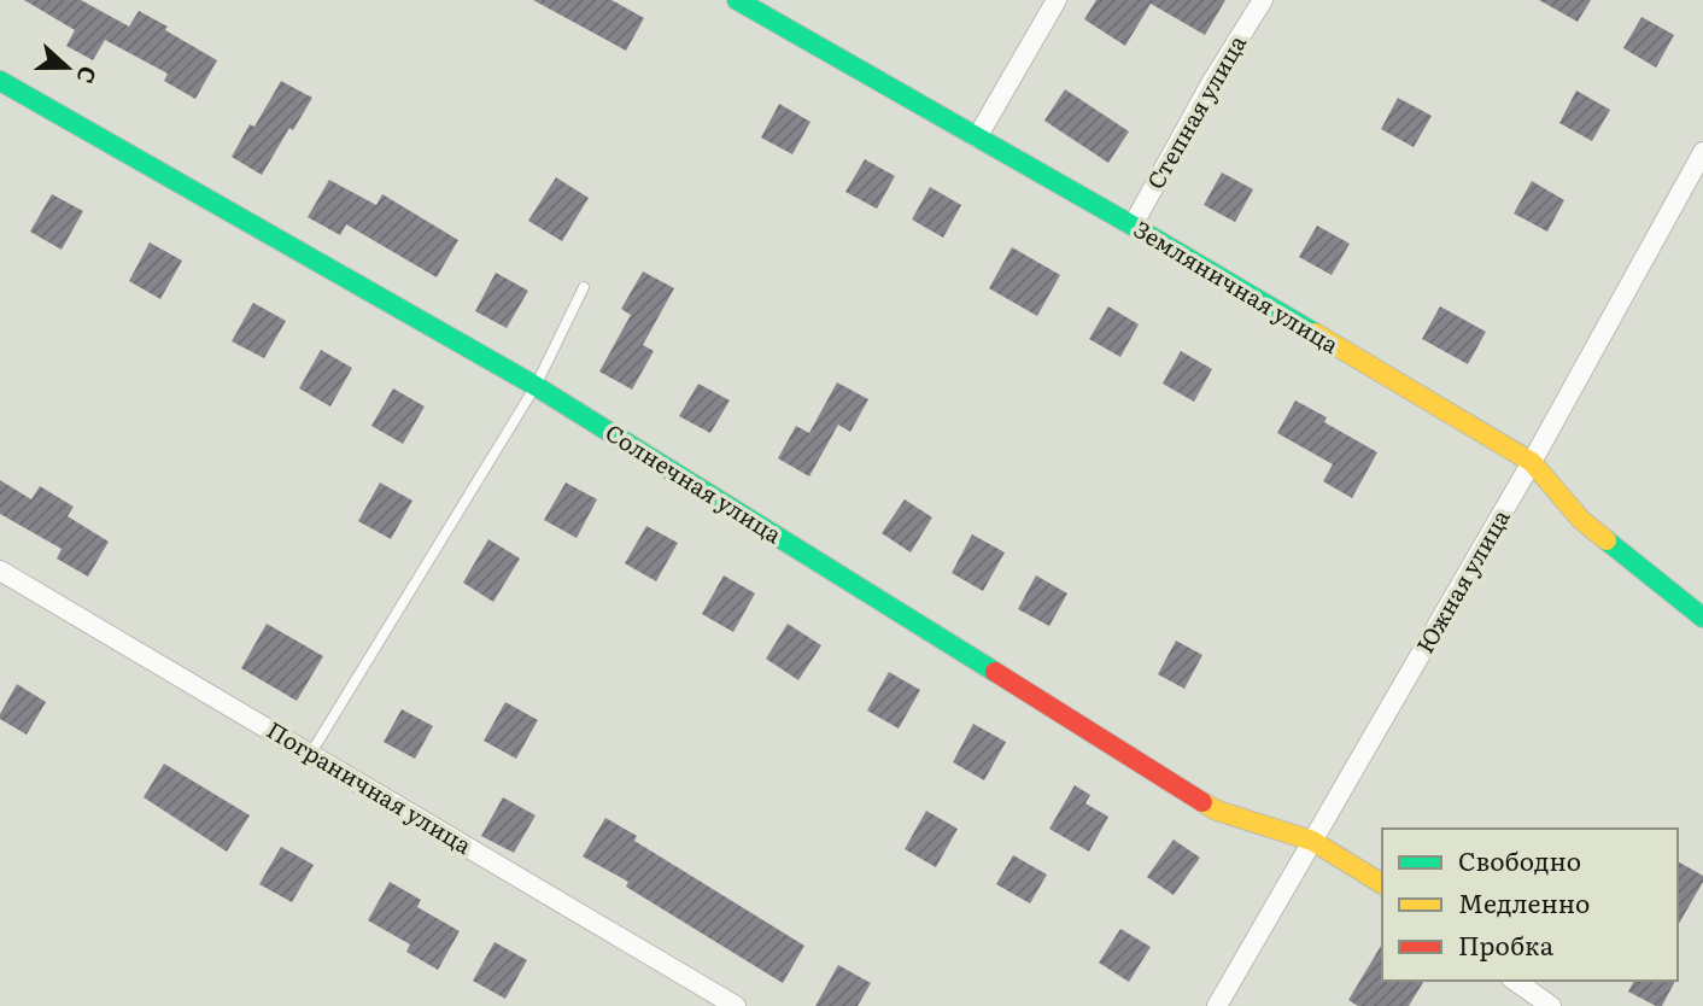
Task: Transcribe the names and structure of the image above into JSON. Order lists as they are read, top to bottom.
{
  "streets": {
    "street": [
      "Степная улица",
      "Земляничная улица",
      "Солнечная улица",
      "Южная улица",
      "Пограничная улица"
    ]
  },
  "crossings": [
    ["Степная улица", "Земляничная улица"],
    ["Земляничная улица", "Южная улица"],
    ["Солнечная улица", "Южная улица"]
  ],
  "legend": ["Свободно", "Медленно", "Пробка"],
  "north": "right"
}
